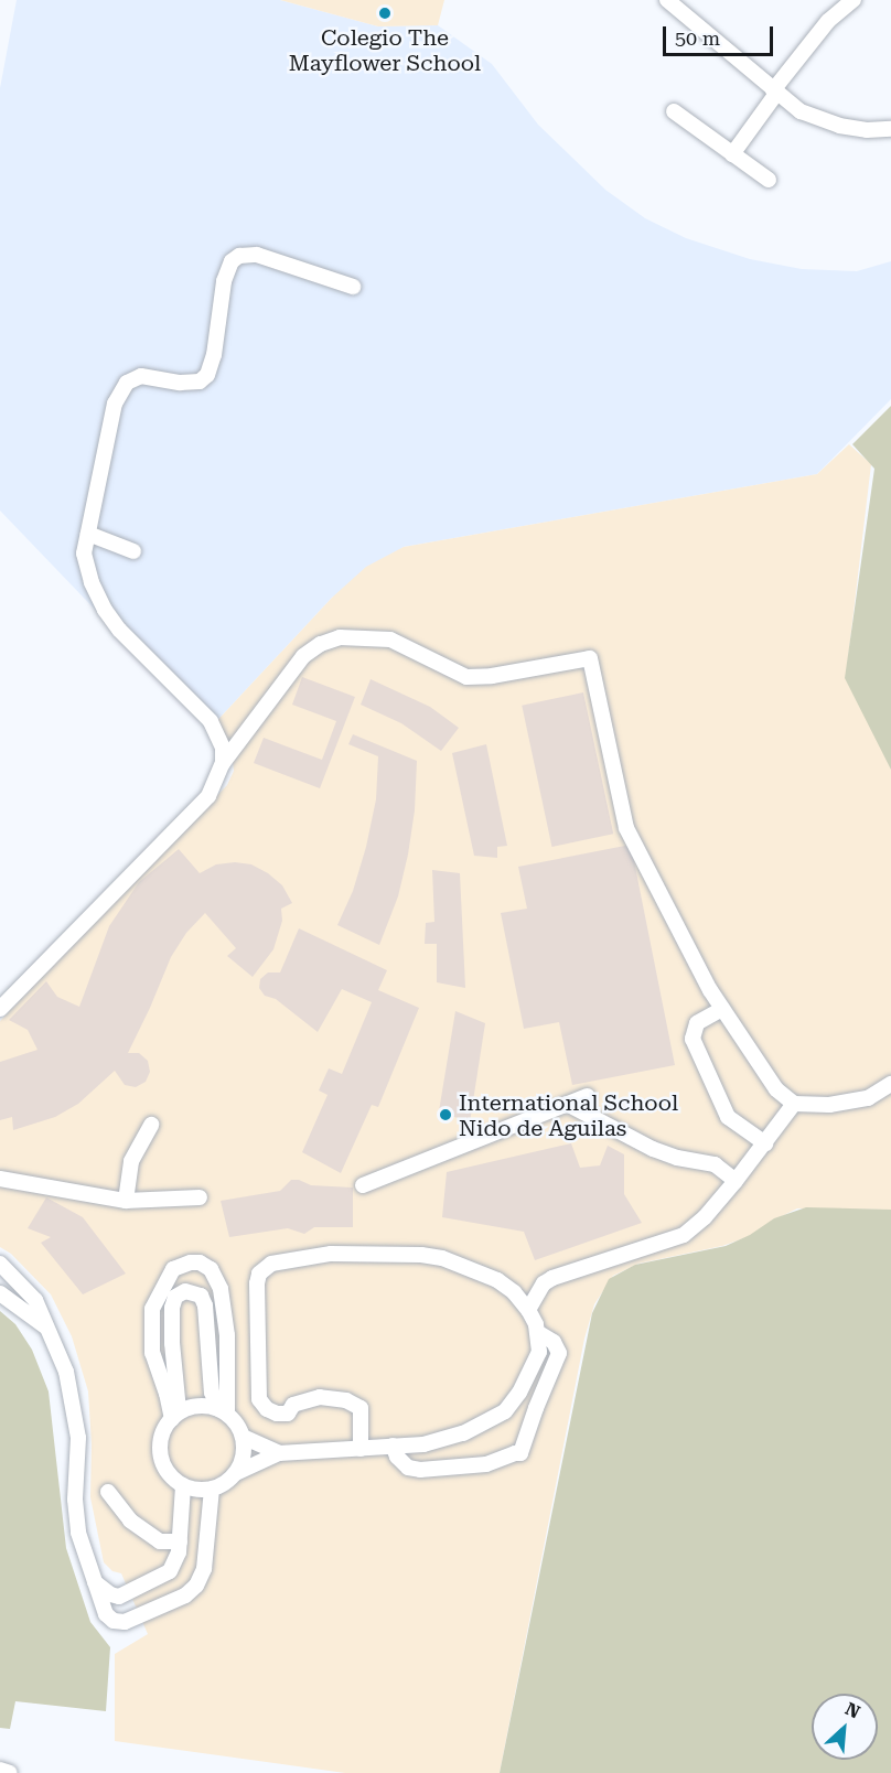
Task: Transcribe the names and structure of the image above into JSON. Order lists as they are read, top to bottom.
{
  "places": ["Colegio The Mayflower School", "International School Nido de Aguilas"],
  "scale_bar": "50 m",
  "north": "top right"
}
